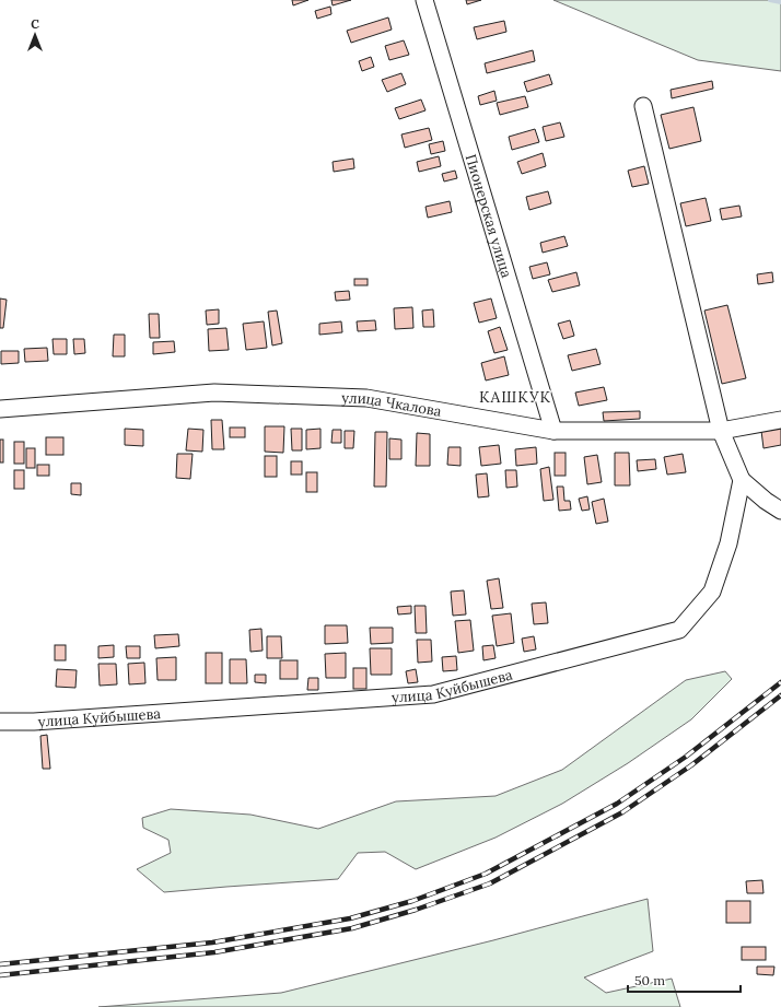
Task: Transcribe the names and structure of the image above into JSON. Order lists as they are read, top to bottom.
{
  "streets": {
    "street": ["Пионерская улица", "улица Чкалова", "улица Куйбышева"]
  },
  "crossings": [
    ["Пионерская улица", "улица Чкалова"]
  ],
  "districts": ["КАШКУК"],
  "scale_bar": "50 m",
  "north": "top"
}
